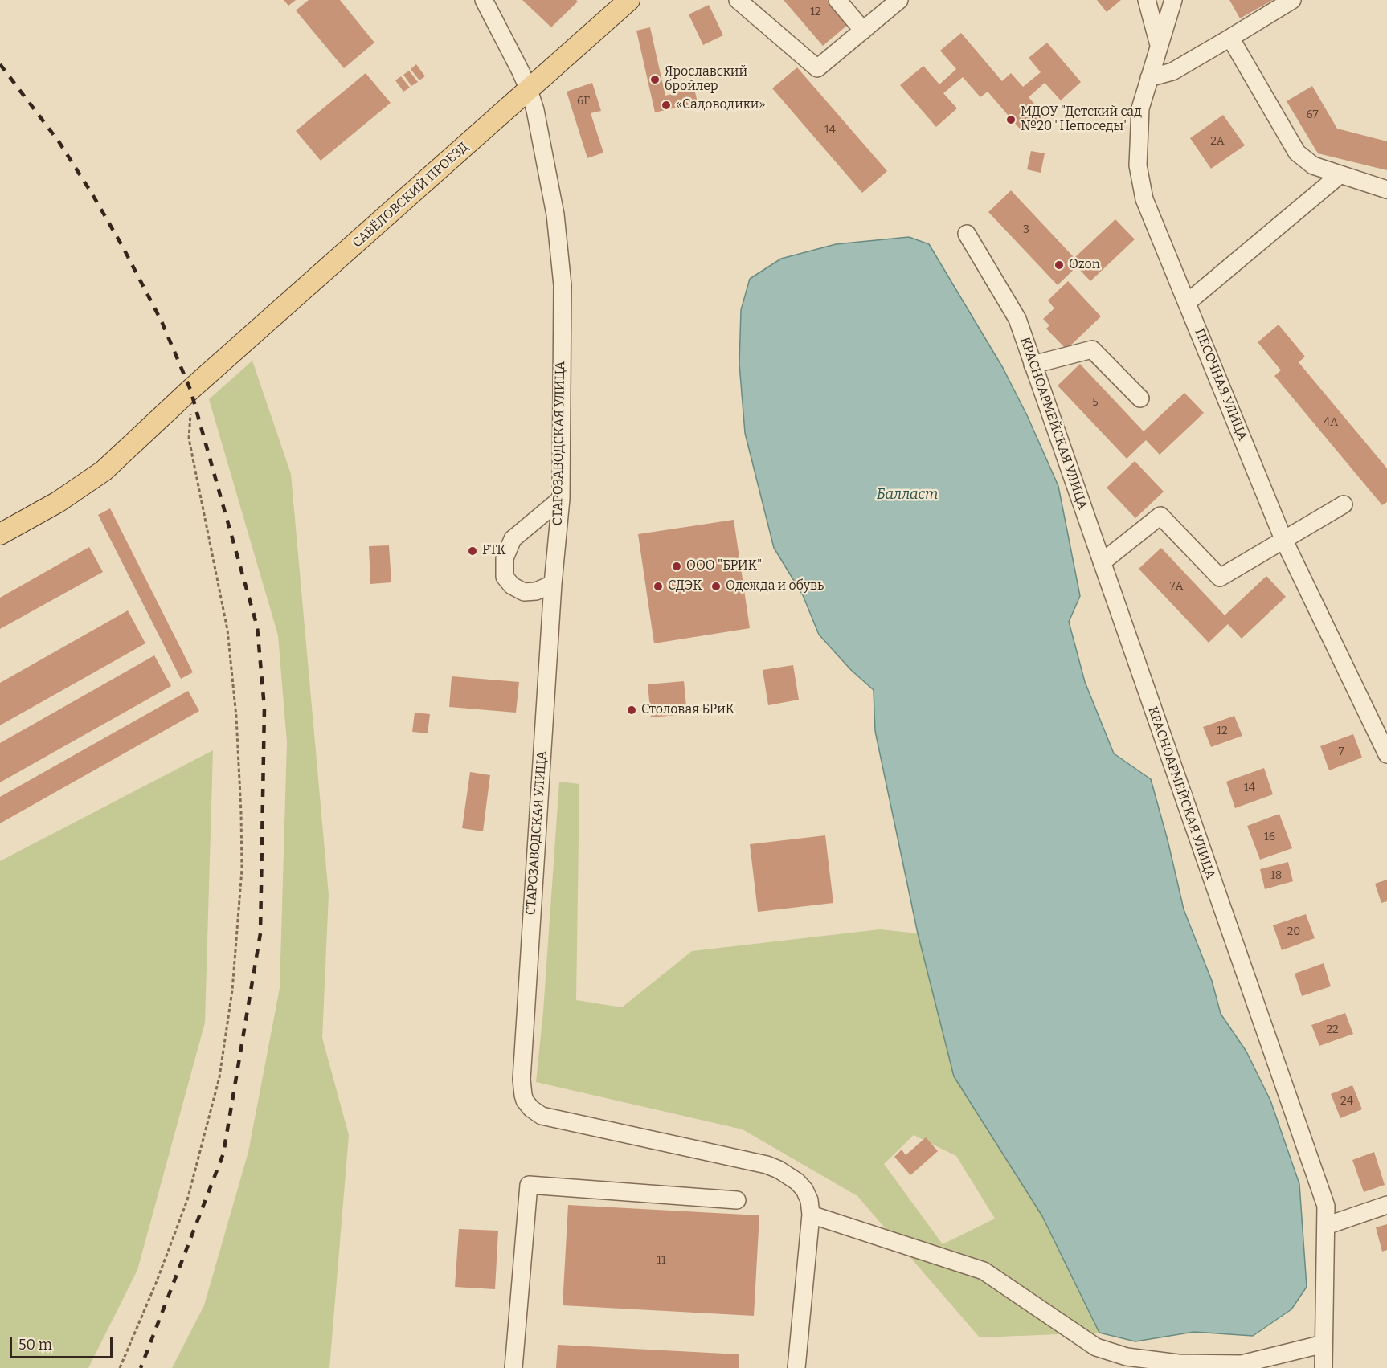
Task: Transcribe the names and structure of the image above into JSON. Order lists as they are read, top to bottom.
{
  "streets": {
    "main road": ["САВЁЛОВСКИЙ ПРОЕЗД"],
    "street": ["ПЕСОЧНАЯ УЛИЦА", "КРАСНОАРМЕЙСКАЯ УЛИЦА", "СТАРОЗАВОДСКАЯ УЛИЦА"]
  },
  "crossings": [
    ["САВЁЛОВСКИЙ ПРОЕЗД", "СТАРОЗАВОДСКАЯ УЛИЦА"]
  ],
  "water": ["Балласт"],
  "places": [
    "Ярославский бройлер",
    "«Садоводики»",
    "МДОУ \"Детский сад №20 \"Непоседы\"",
    "Ozon",
    "РТК",
    "ООО \"БРИК\"",
    "СДЭК",
    "Одежда и обувь",
    "Столовая БРиК"
  ],
  "house_numbers": [
    "12",
    "6Г",
    "67",
    "14",
    "2А",
    "3",
    "5",
    "4А",
    "7А",
    "12",
    "7",
    "14",
    "16",
    "18",
    "20",
    "22",
    "24",
    "11"
  ],
  "scale_bar": "50 m"
}
